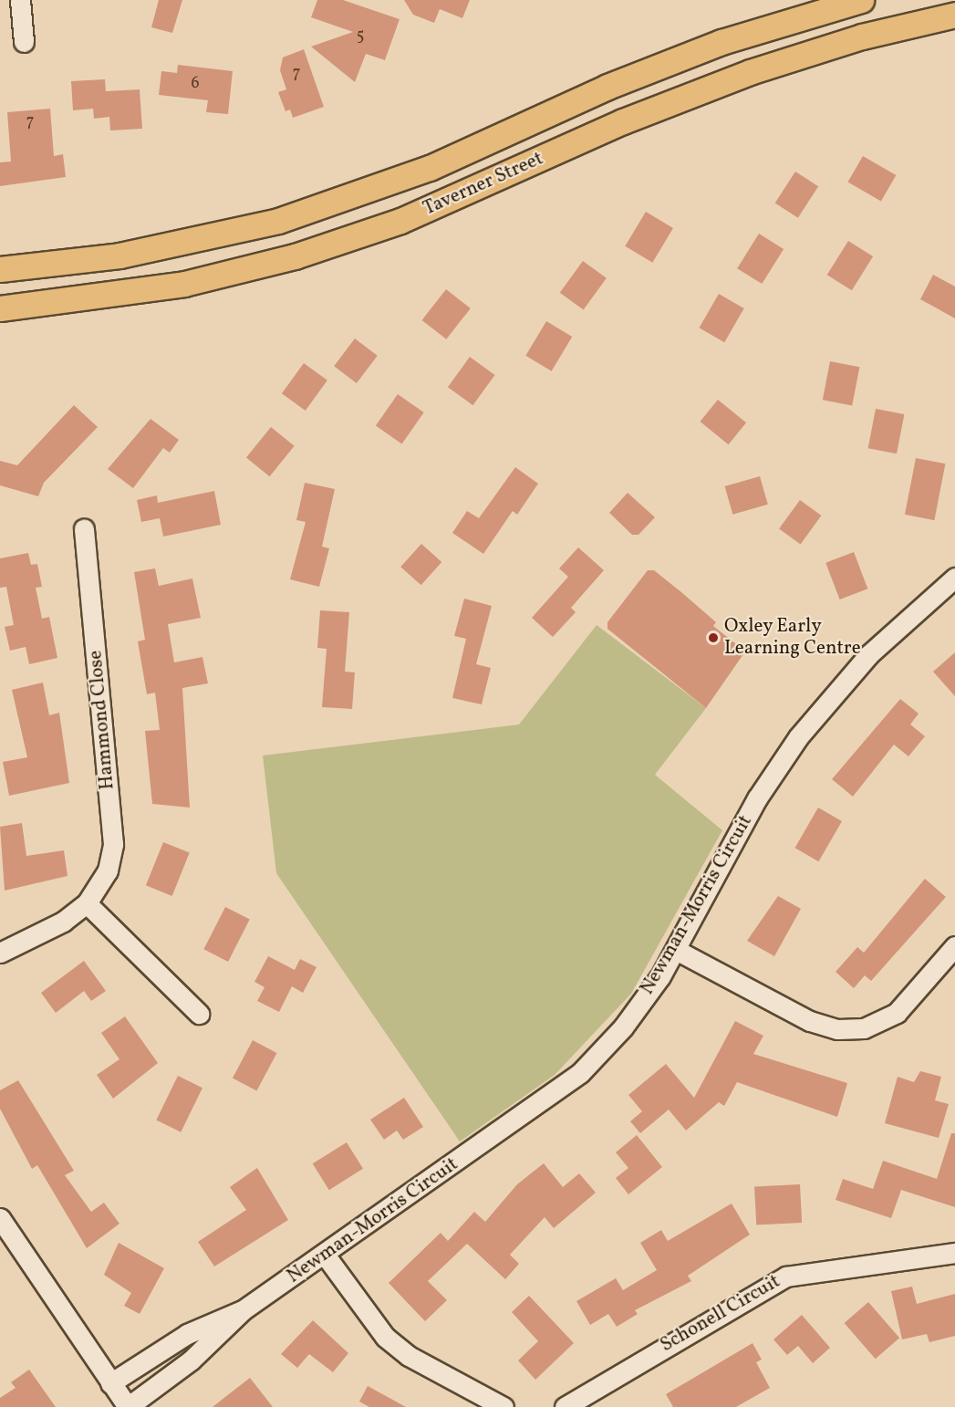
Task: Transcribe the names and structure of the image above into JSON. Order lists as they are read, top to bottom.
{
  "streets": {
    "main road": ["Taverner Street"],
    "street": ["Hammond Close", "Newman-Morris Circuit", "Schonell Circuit"]
  },
  "places": ["Oxley Early Learning Centre"],
  "house_numbers": [
    "5",
    "7",
    "6",
    "7"
  ]
}
